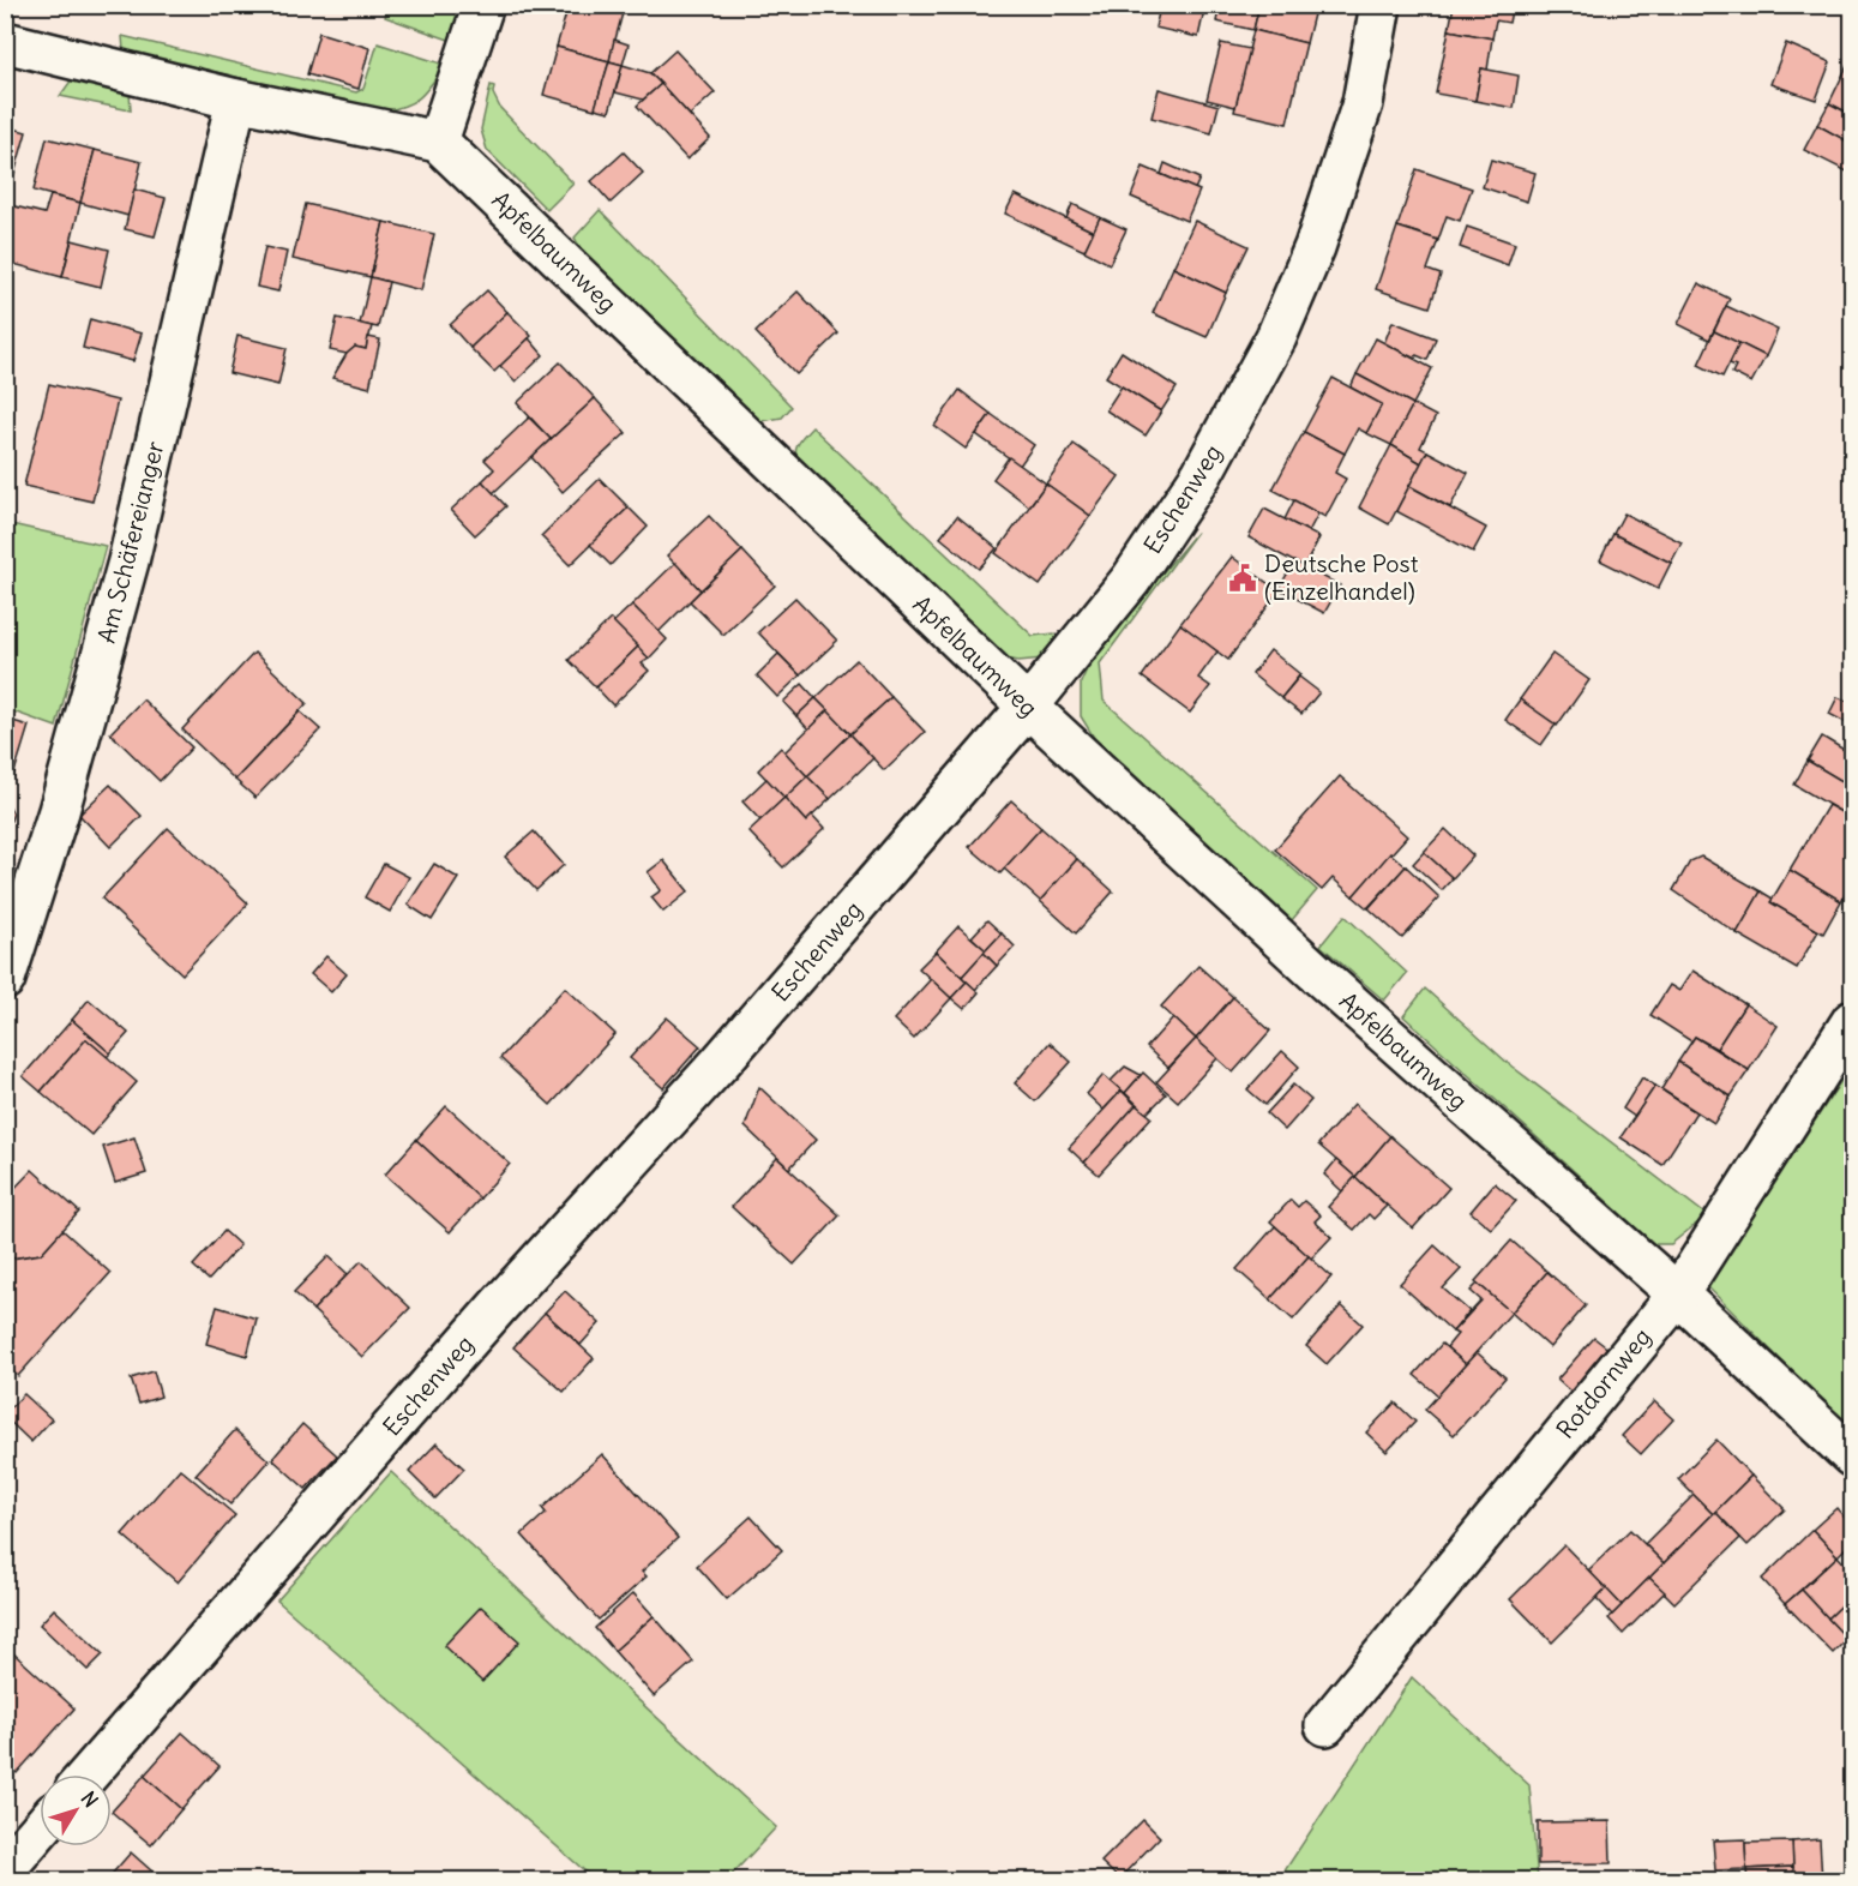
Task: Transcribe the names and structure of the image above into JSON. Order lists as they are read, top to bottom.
{
  "streets": {
    "street": [
      "Apfelbaumweg",
      "Eschenweg",
      "Am Schäfereianger",
      "Rotdornweg"
    ]
  },
  "crossings": [
    ["Apfelbaumweg", "Eschenweg"],
    ["Apfelbaumweg", "Rotdornweg"]
  ],
  "places": {
    "public building": ["Deutsche Post (Einzelhandel)"]
  },
  "north": "top right"
}
